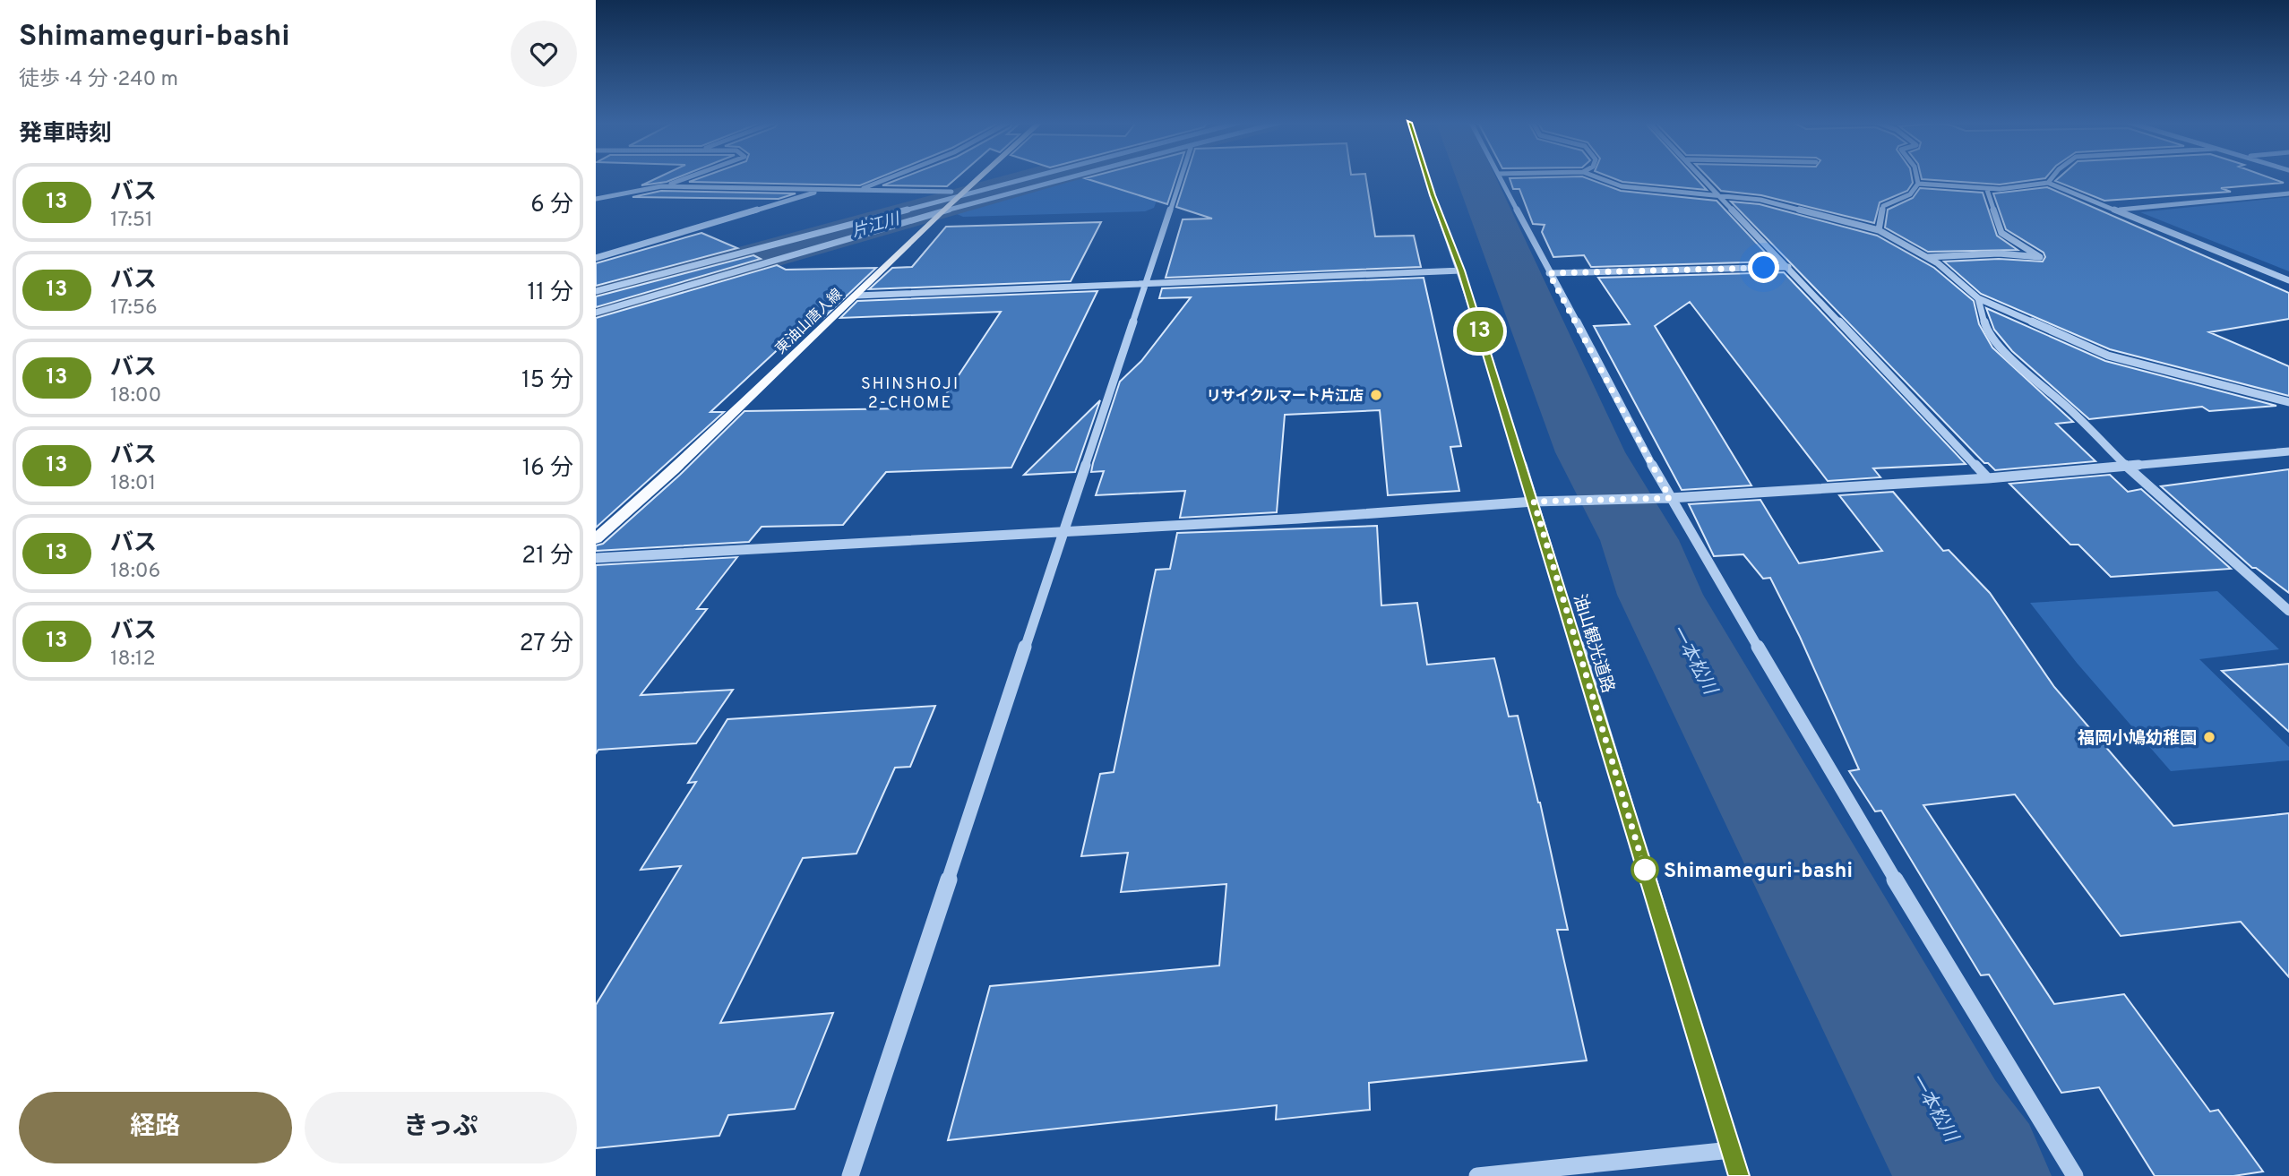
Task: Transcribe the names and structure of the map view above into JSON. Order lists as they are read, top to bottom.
{
  "streets": {
    "main road": ["東油山唐人線"],
    "street": ["油山観光道路"]
  },
  "districts": ["SHINSHOJI 2-CHOME"],
  "water": ["片江川", "一本松川"],
  "places": ["リサイクルマート片江店", "福岡小鳩幼稚園", "Shimameguri-bashi"],
  "lines": ["bus line 13"],
  "page": {
    "heading": [
      ["Shimameguri-bashi", "徒歩 · 4 分 · 240 m"],
      "発車時刻"
    ],
    "on_map": "13",
    "list": [
      {
        "mark": "13",
        "name": "バス",
        "note": "17:51",
        "value": "6 分"
      },
      {
        "mark": "13",
        "name": "バス",
        "note": "17:56",
        "value": "11 分"
      },
      {
        "mark": "13",
        "name": "バス",
        "note": "18:00",
        "value": "15 分"
      },
      {
        "mark": "13",
        "name": "バス",
        "note": "18:01",
        "value": "16 分"
      },
      {
        "mark": "13",
        "name": "バス",
        "note": "18:06",
        "value": "21 分"
      },
      {
        "mark": "13",
        "name": "バス",
        "note": "18:12",
        "value": "27 分"
      }
    ],
    "buttons": ["経路", "きっぷ"]
  }
}
